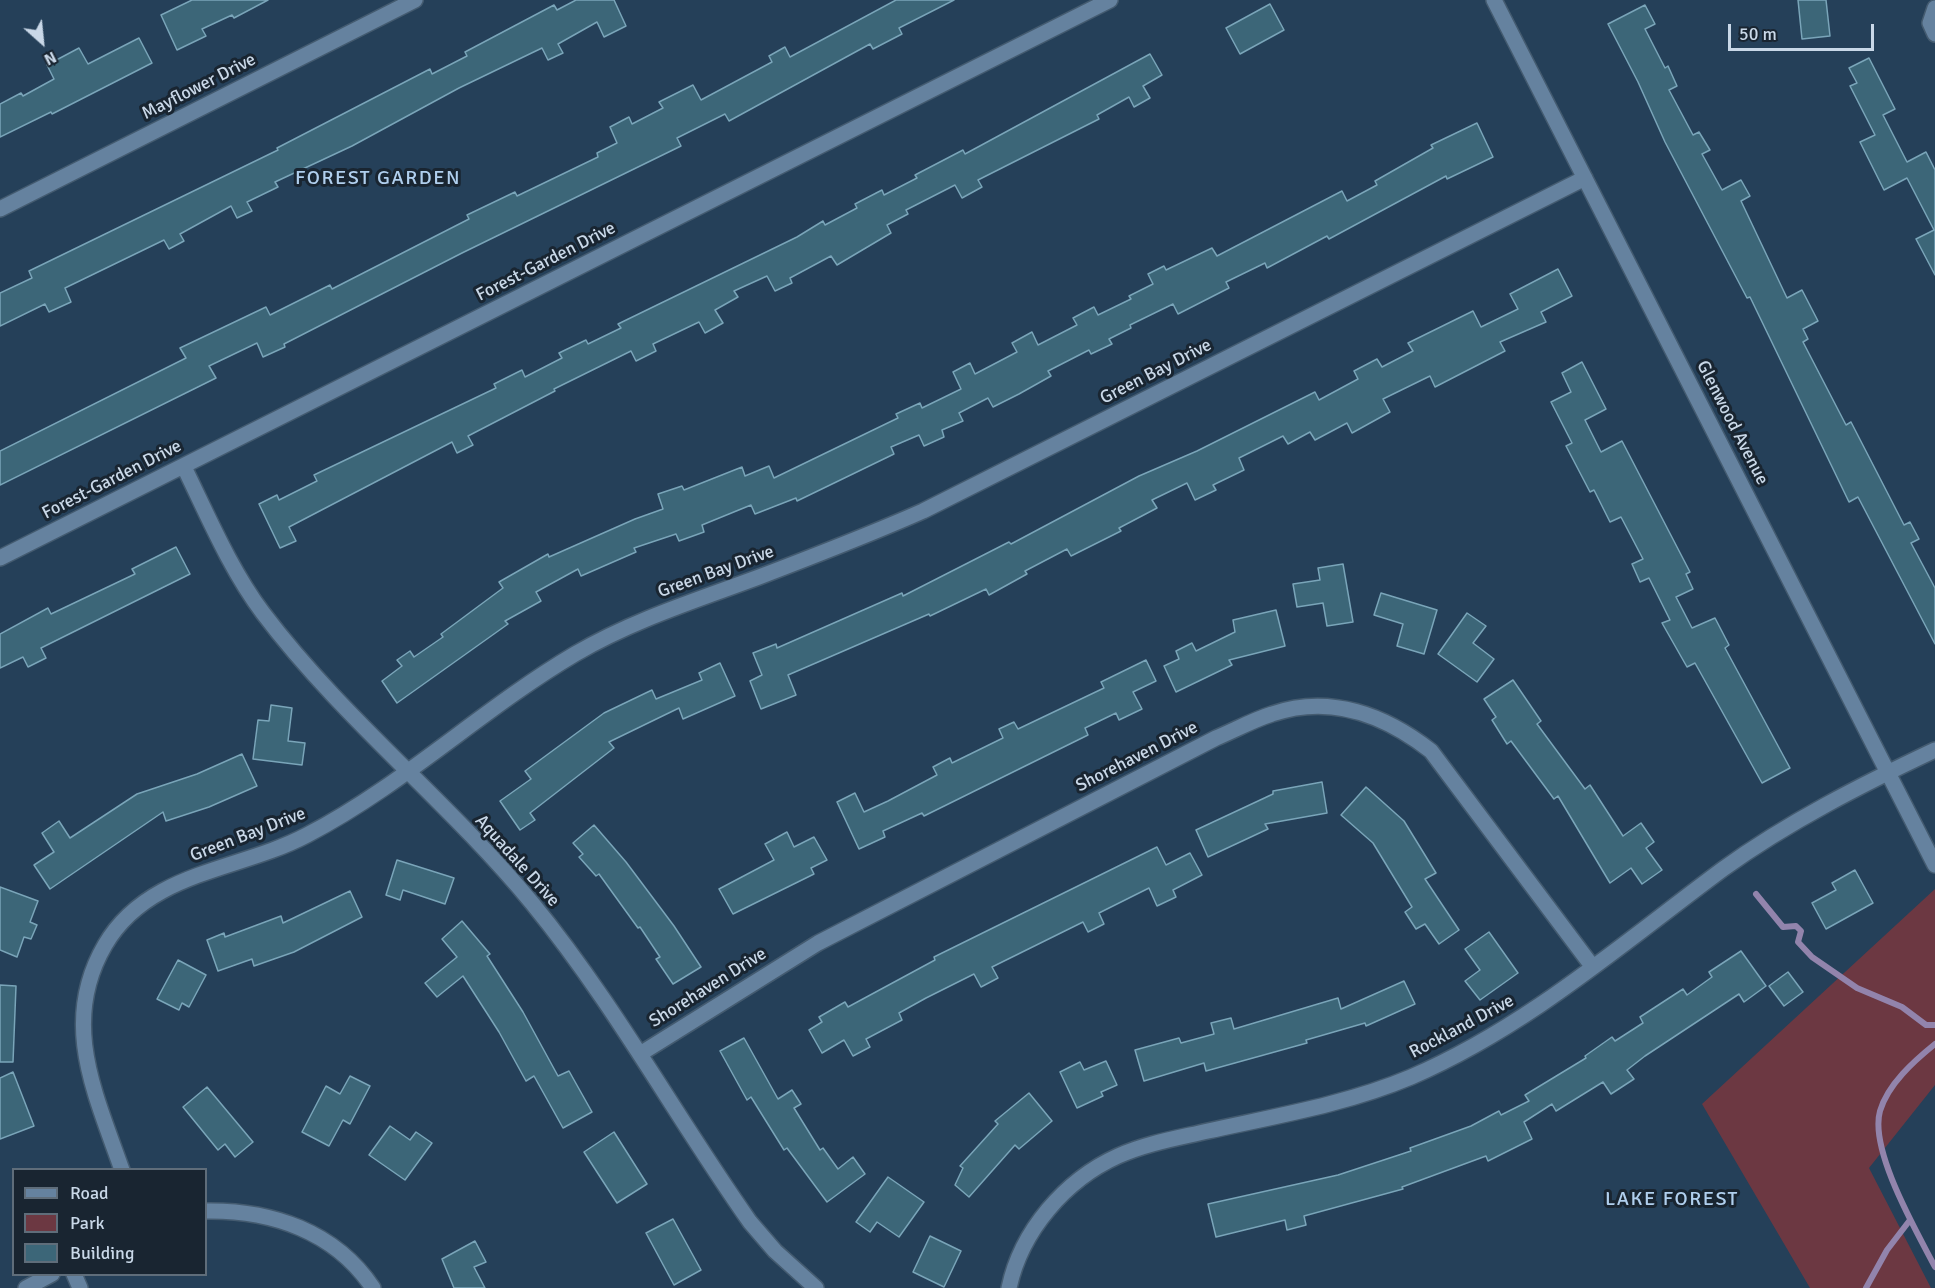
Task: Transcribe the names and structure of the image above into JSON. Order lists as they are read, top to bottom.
{
  "streets": {
    "street": [
      "Mayflower Drive",
      "Forest-Garden Drive",
      "Green Bay Drive",
      "Glenwood Avenue",
      "Shorehaven Drive",
      "Aquadale Drive",
      "Rockland Drive"
    ]
  },
  "crossings": [
    ["Forest-Garden Drive", "Aquadale Drive"],
    ["Green Bay Drive", "Glenwood Avenue"],
    ["Green Bay Drive", "Aquadale Drive"],
    ["Glenwood Avenue", "Rockland Drive"],
    ["Shorehaven Drive", "Aquadale Drive"],
    ["Shorehaven Drive", "Rockland Drive"]
  ],
  "districts": ["FOREST GARDEN", "LAKE FOREST"],
  "legend": ["Road", "Park", "Building"],
  "scale_bar": "50 m",
  "north": "bottom right"
}
